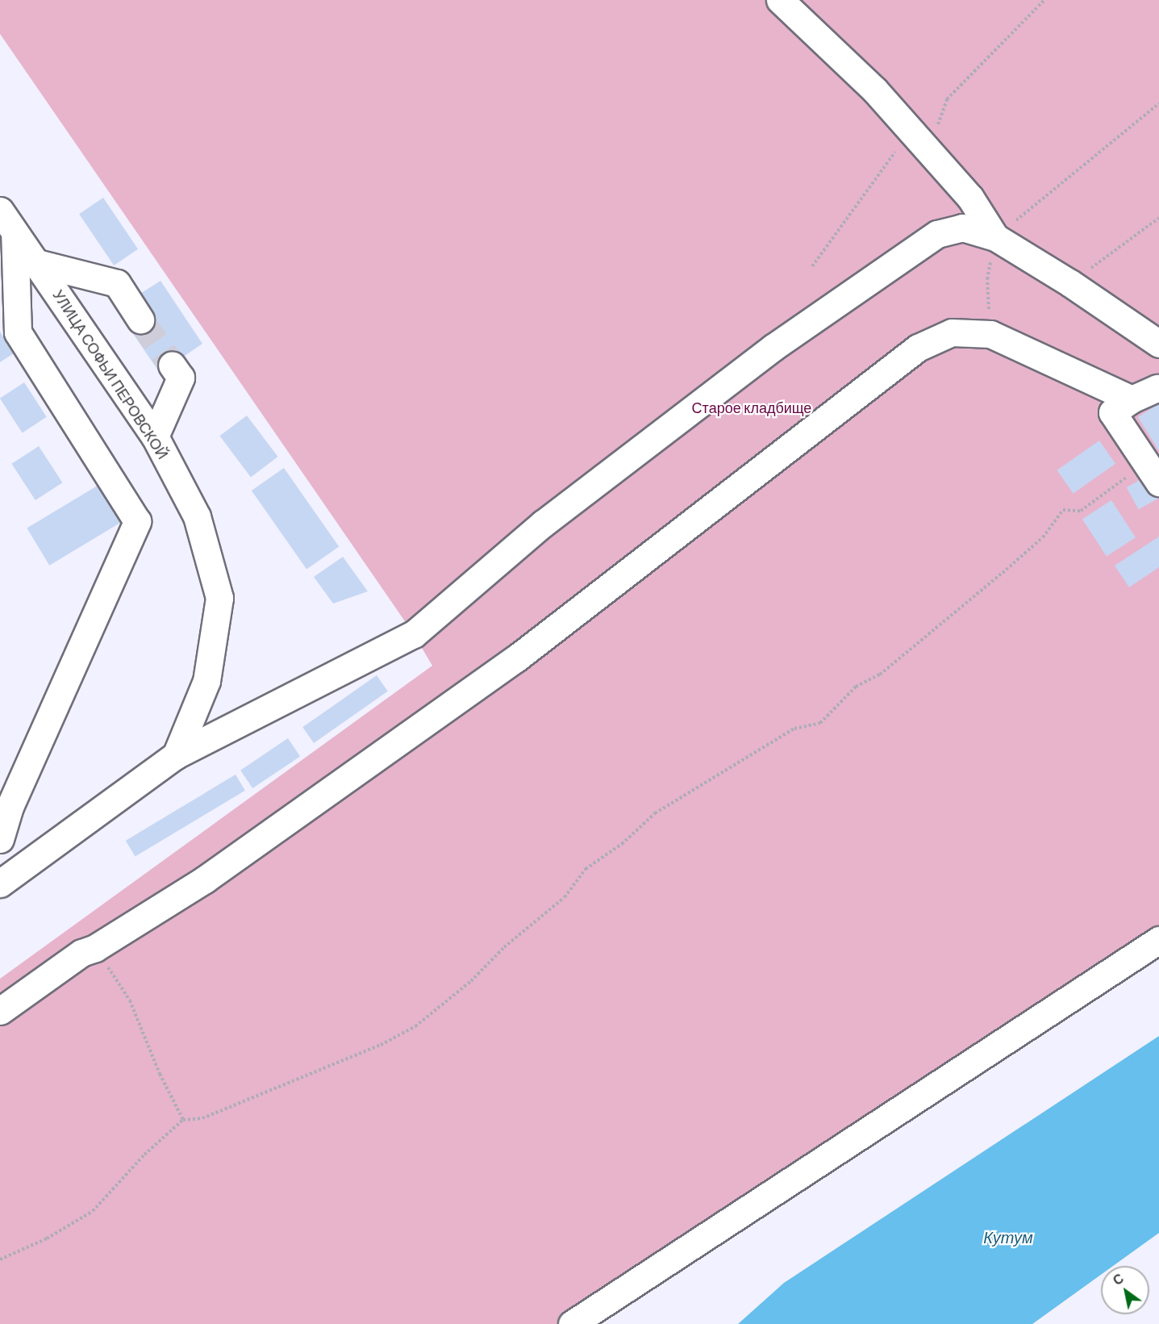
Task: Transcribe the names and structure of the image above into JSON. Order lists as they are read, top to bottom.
{
  "streets": {
    "main road": ["УЛИЦА СОФЬИ ПЕРОВСКОЙ"]
  },
  "water": ["Кутум"],
  "parks": ["Старое кладбище"],
  "north": "top left"
}
